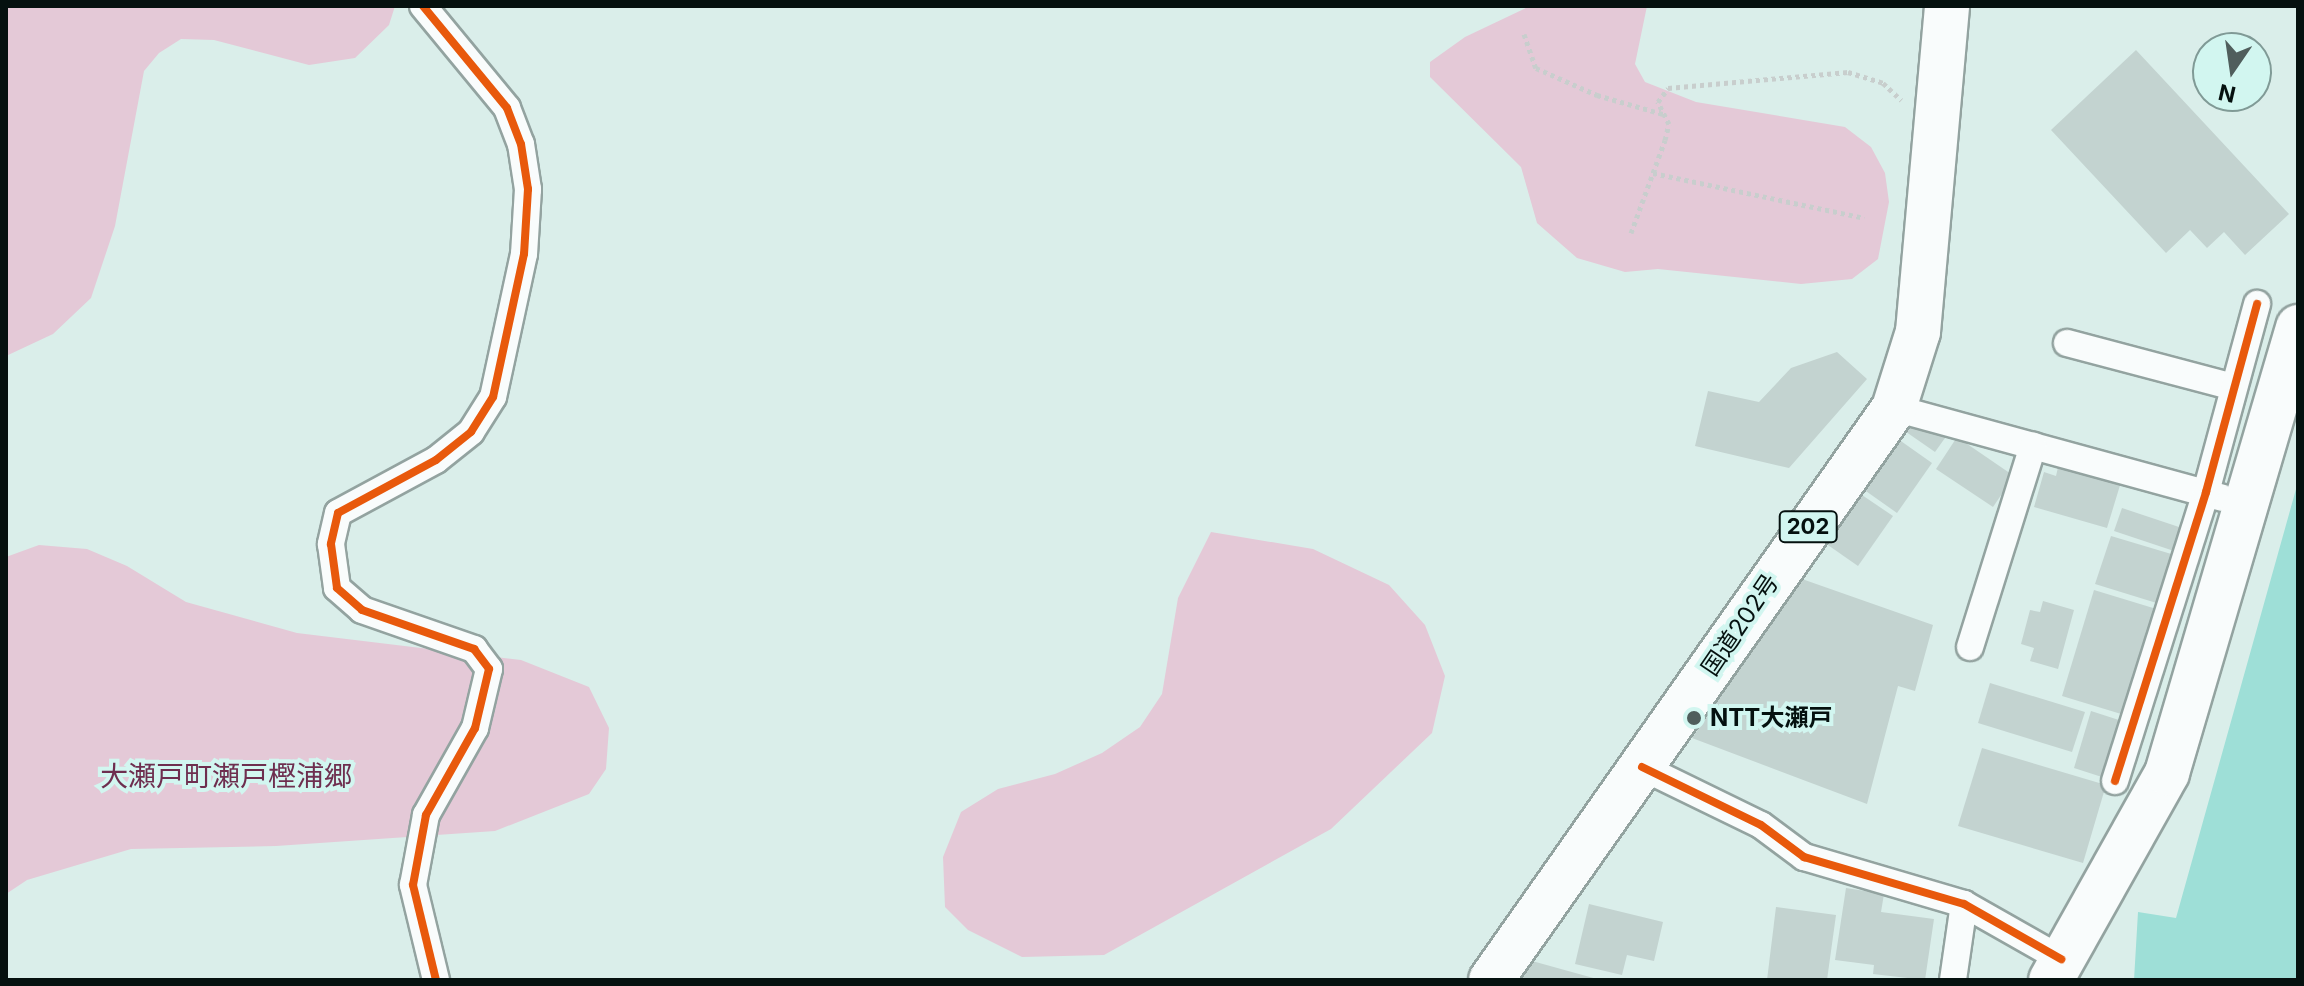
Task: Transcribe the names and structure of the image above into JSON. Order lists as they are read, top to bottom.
{
  "streets": {
    "highway": ["202", "国道202号"]
  },
  "districts": ["大瀬戸町瀬戸樫浦郷"],
  "places": ["NTT大瀬戸"],
  "north": "bottom"
}
